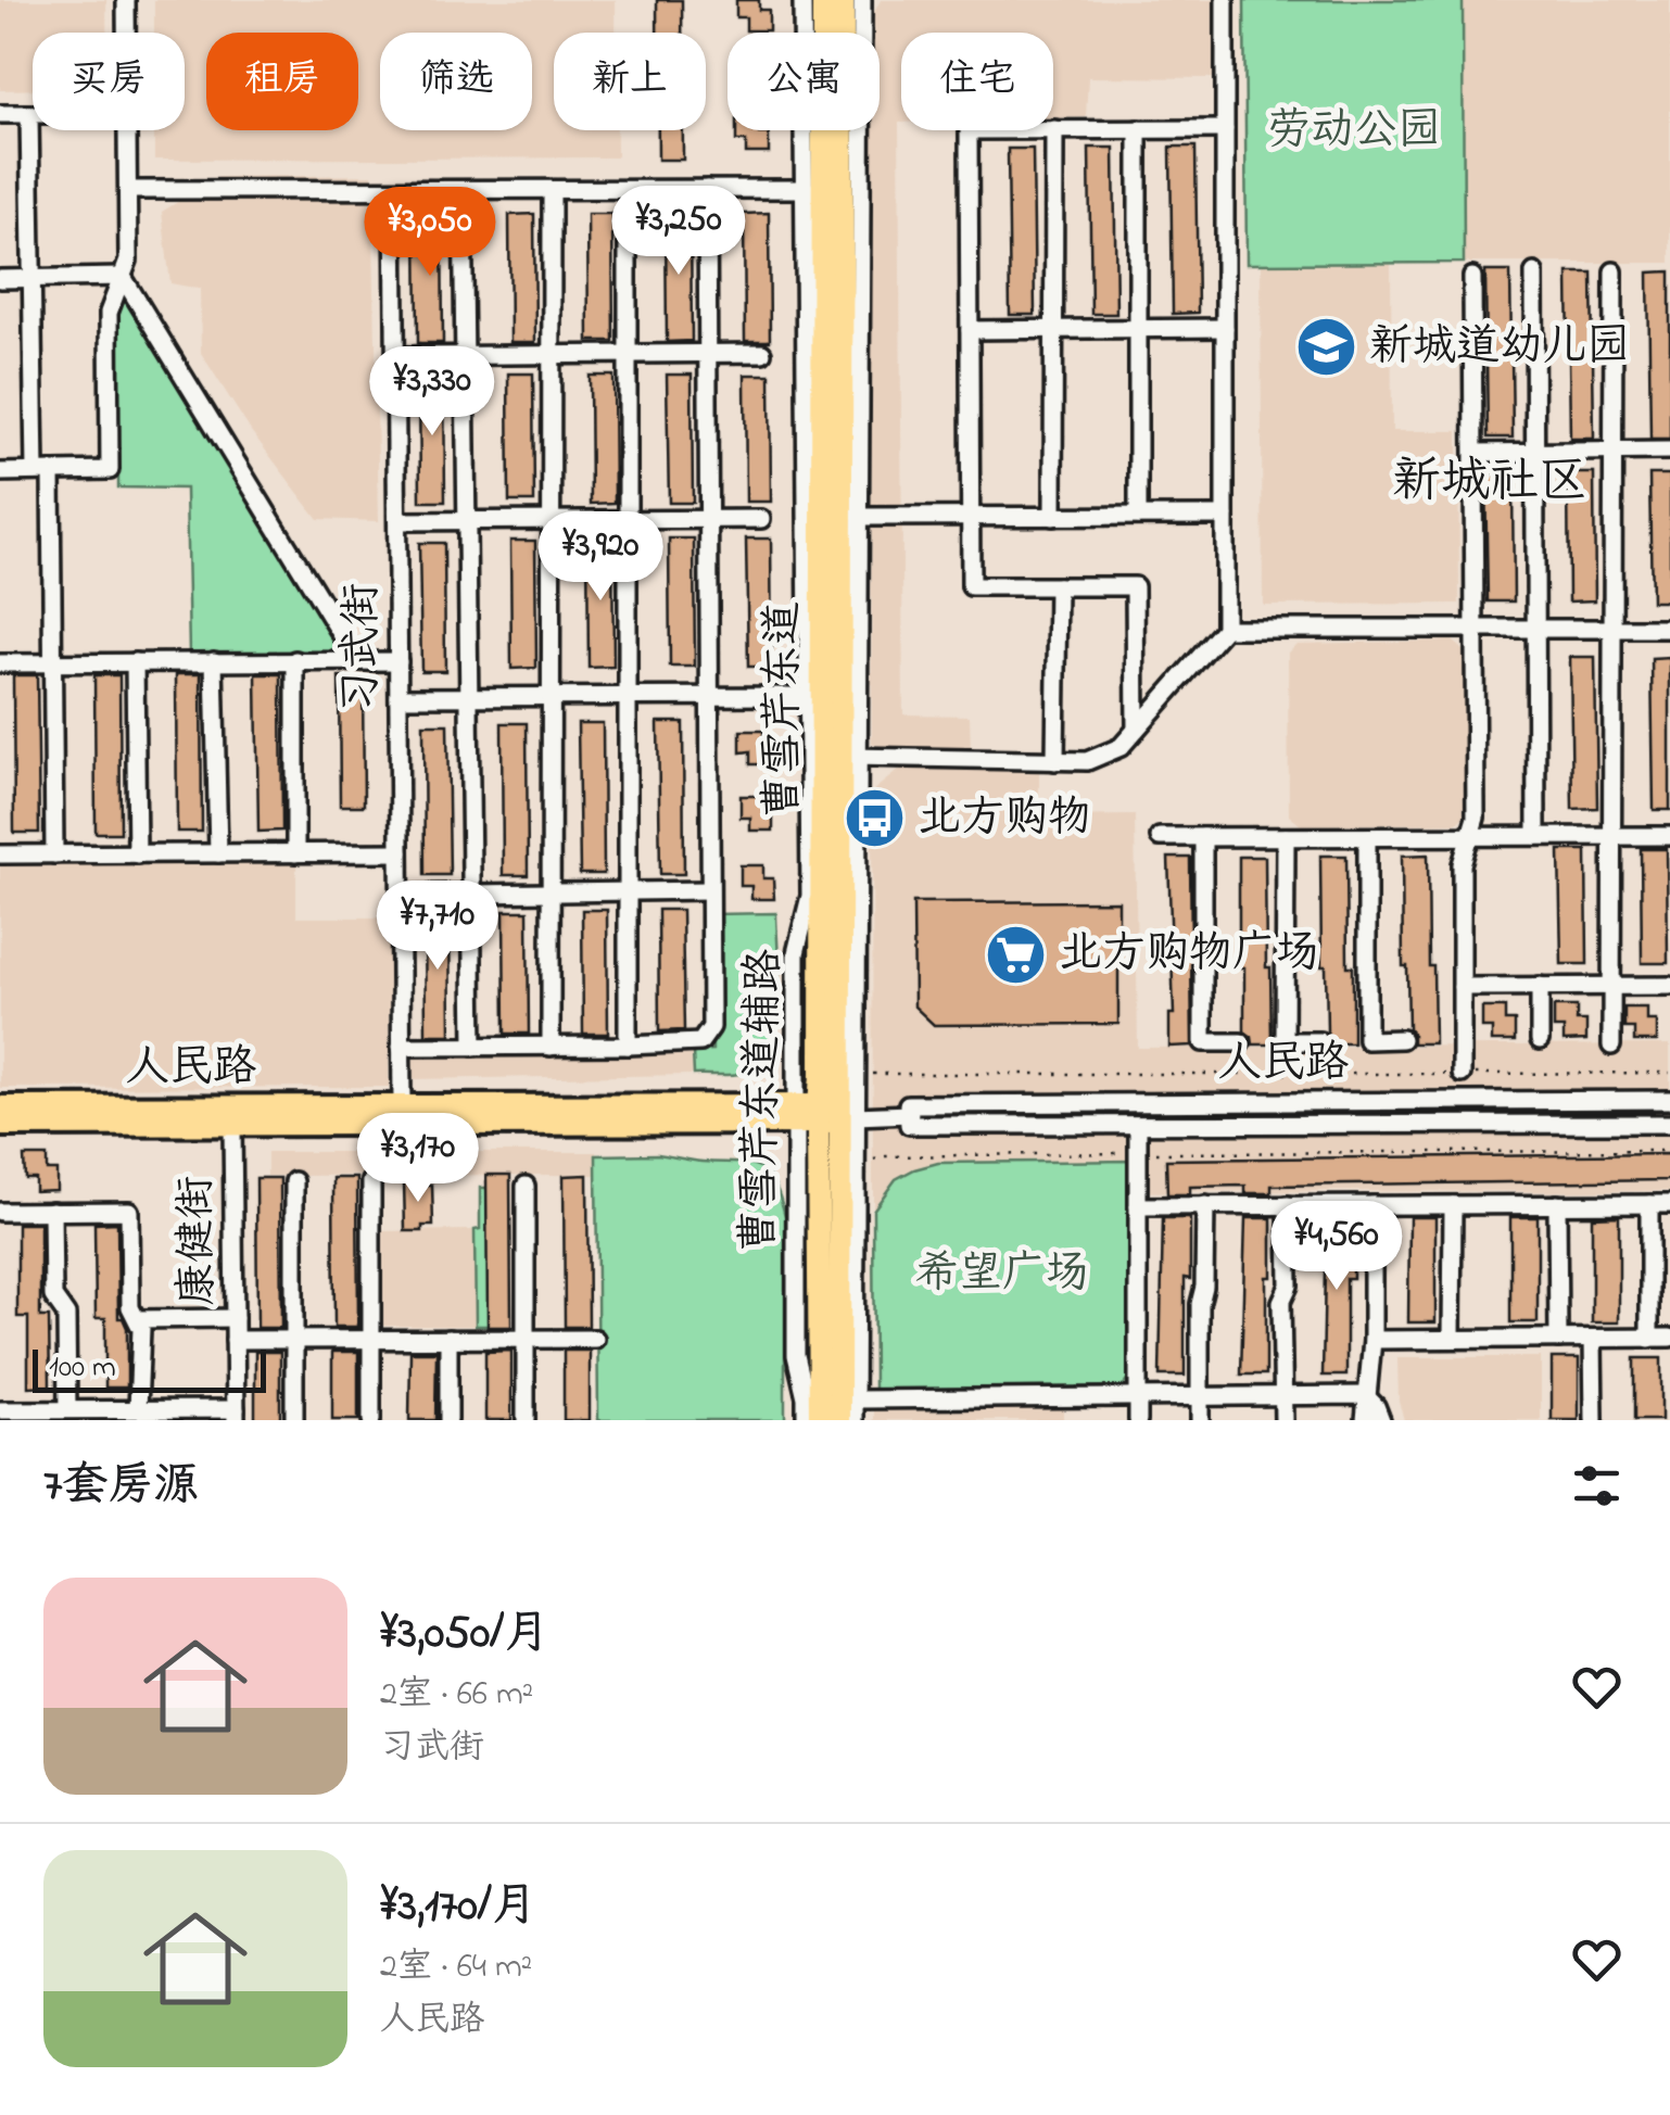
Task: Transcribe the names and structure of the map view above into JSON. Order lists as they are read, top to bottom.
{
  "streets": {
    "main road": ["曹雪芹东道", "人民路"],
    "street": ["习武街", "曹雪芹东道辅路", "康健街"]
  },
  "crossings": [
    ["习武街", "人民路"],
    ["曹雪芹东道", "人民路"],
    ["曹雪芹东道", "曹雪芹东道辅路"],
    ["人民路", "曹雪芹东道辅路"],
    ["人民路", "康健街"]
  ],
  "districts": ["新城社区"],
  "parks": ["劳动公园", "希望广场"],
  "places": {
    "school or university": ["新城道幼儿园"],
    "bus stop": ["北方购物"],
    "supermarket": ["北方购物广场"]
  },
  "scale_bar": "100 m",
  "page": {
    "chip": [
      "买房",
      "租房",
      "筛选",
      "新上",
      "公寓",
      "住宅"
    ],
    "price": [
      "¥3,250",
      "¥3,050",
      "¥3,330",
      "¥3,920",
      "¥7,710",
      "¥3,170",
      "¥4,560"
    ],
    "scale": "100 m",
    "heading": "7套房源",
    "list": [
      {
        "name": "¥3,050/月",
        "note": "2室 · 66 m² · 习武街"
      },
      {
        "name": "¥3,170/月",
        "note": "2室 · 64 m² · 人民路"
      }
    ]
  }
}
